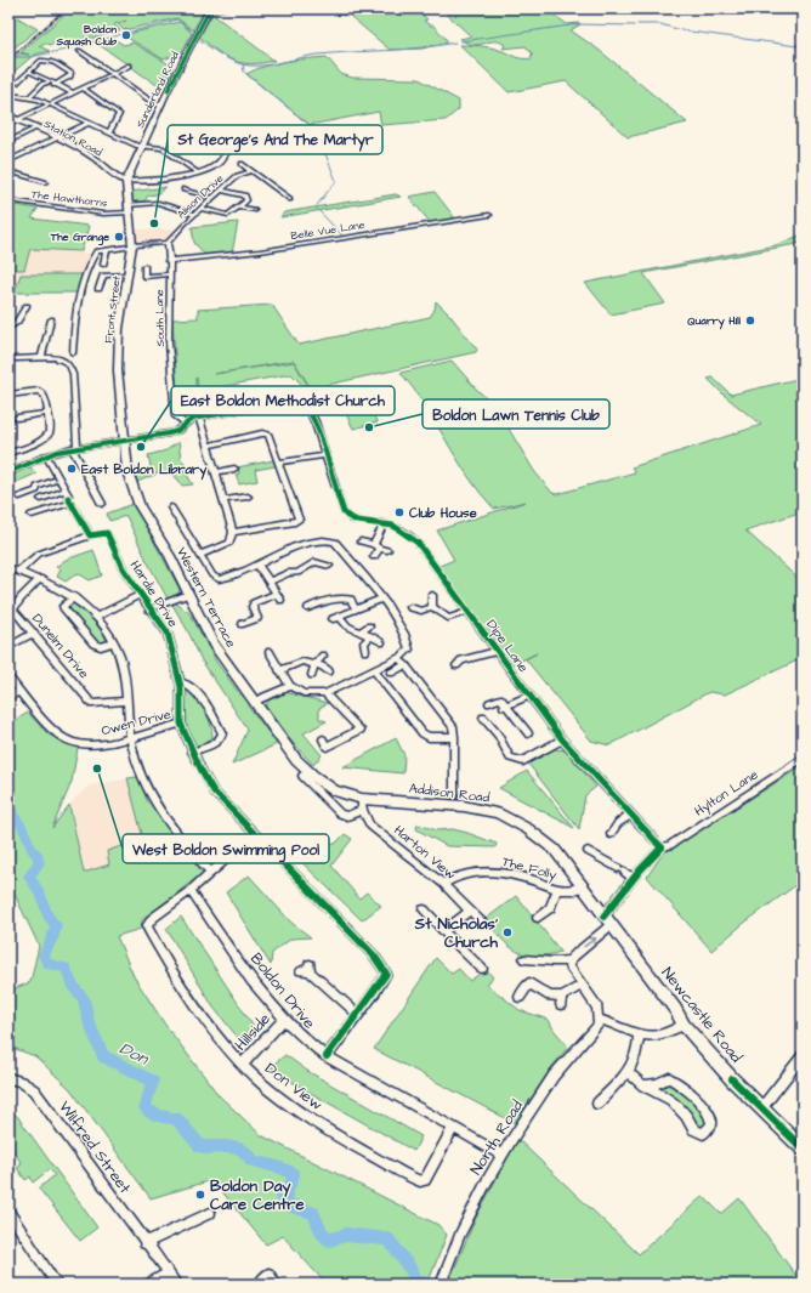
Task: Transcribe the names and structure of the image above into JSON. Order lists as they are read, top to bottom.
{
  "streets": {
    "main road": [
      "Sunderland Road",
      "Station Road",
      "Front Street",
      "Western Terrace",
      "Addison Road",
      "Newcastle Road"
    ],
    "street": [
      "Alison Drive",
      "The Hawthorns",
      "Belle Vue Lane",
      "South Lane",
      "Hardie Drive",
      "Dunelm Drive",
      "Dipe Lane",
      "Owen Drive",
      "Hylton Lane",
      "Harton View",
      "The Folly",
      "Boldon Drive",
      "Hillside",
      "Don View",
      "North Road",
      "Wilfred Street"
    ]
  },
  "crossings": [
    ["Sunderland Road", "Station Road"],
    ["Sunderland Road", "Front Street"],
    ["Station Road", "Front Street"],
    ["Alison Drive", "The Hawthorns"],
    ["Alison Drive", "South Lane"],
    ["The Hawthorns", "Front Street"],
    ["Belle Vue Lane", "South Lane"],
    ["Front Street", "Western Terrace"],
    ["Hardie Drive", "Western Terrace"],
    ["Hardie Drive", "Owen Drive"],
    ["Western Terrace", "Addison Road"],
    ["Western Terrace", "Harton View"],
    ["Dipe Lane", "Hylton Lane"],
    ["Addison Road", "Harton View"],
    ["Addison Road", "The Folly"],
    ["Addison Road", "Newcastle Road"],
    ["Harton View", "The Folly"],
    ["Boldon Drive", "Hillside"],
    ["Boldon Drive", "Don View"],
    ["Boldon Drive", "North Road"],
    ["Hillside", "Don View"]
  ],
  "water": ["Don"],
  "places": [
    "Boldon Squash Club",
    "St George's And The Martyr",
    "The Grange",
    "Quarry Hill",
    "Boldon Lawn Tennis Club",
    "East Boldon Methodist Church",
    "East Boldon Library",
    "Club House",
    "West Boldon Swimming Pool",
    "St Nicholas' Church",
    "Boldon Day Care Centre"
  ]
}
